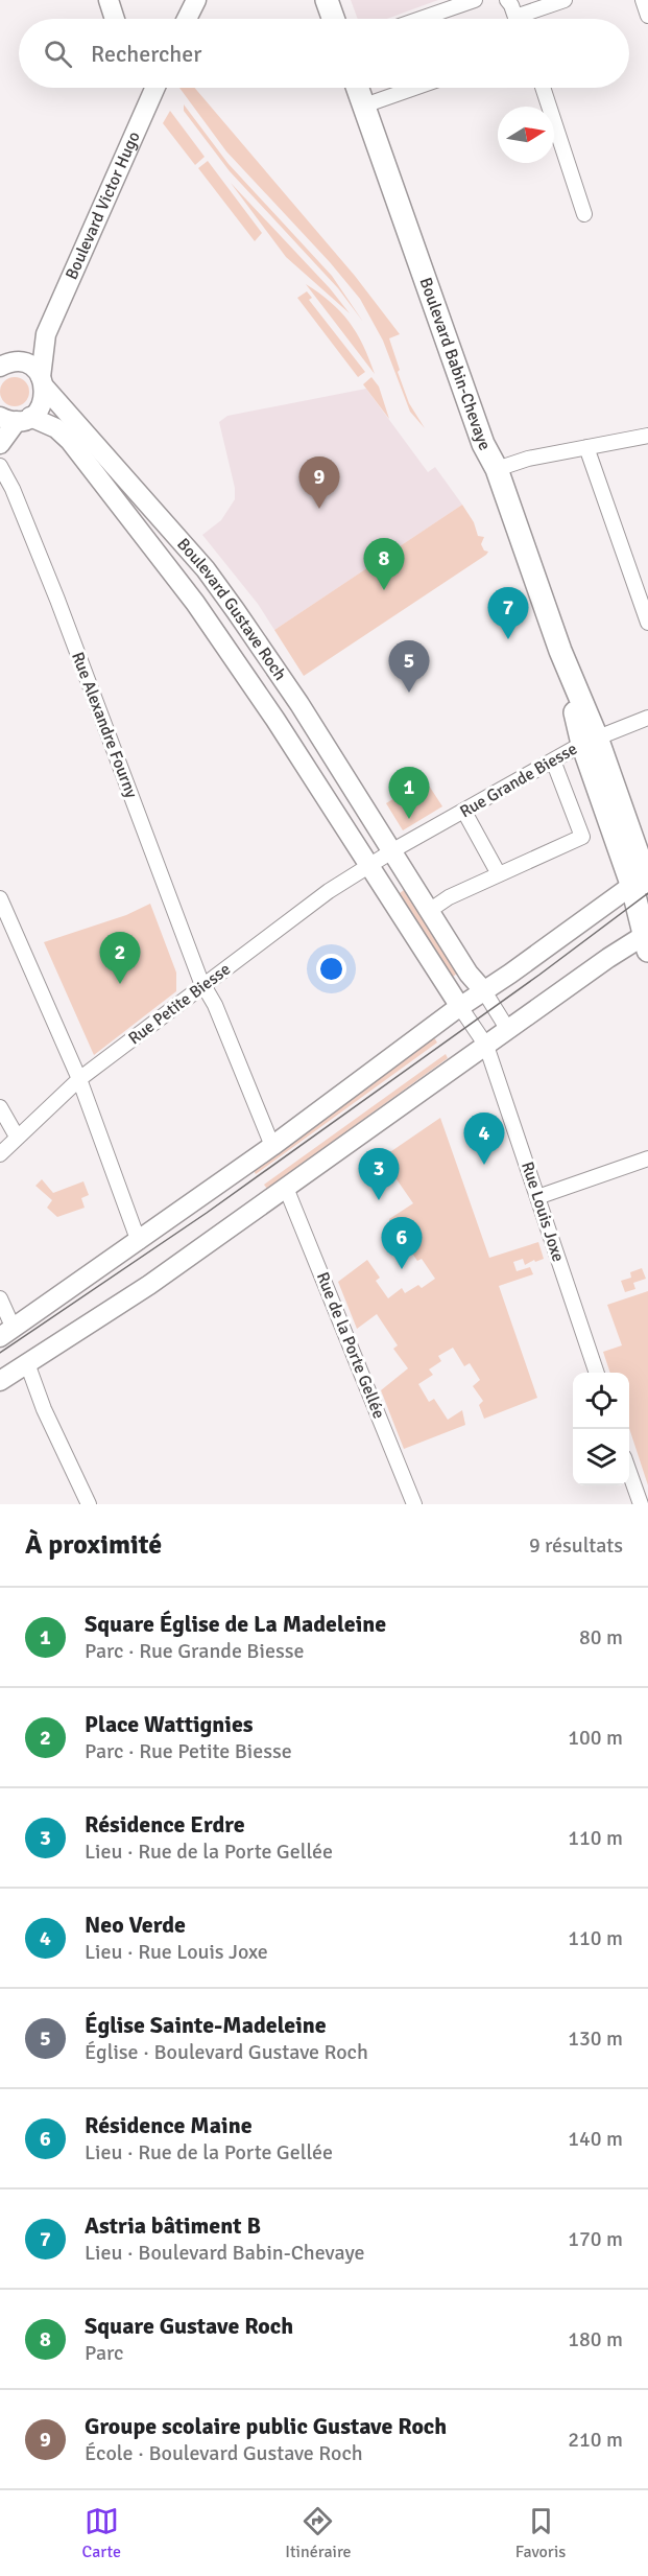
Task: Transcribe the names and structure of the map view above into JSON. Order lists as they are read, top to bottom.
{
  "streets": {
    "main road": ["Boulevard Victor Hugo", "Boulevard Babin-Chevaye", "Boulevard Gustave Roch"],
    "street": [
      "Rue Alexandre Fourny",
      "Rue Grande Biesse",
      "Rue Petite Biesse",
      "Rue Louis Joxe",
      "Rue de la Porte Gellée"
    ]
  },
  "crossings": [
    ["Boulevard Victor Hugo", "Boulevard Gustave Roch"],
    ["Boulevard Babin-Chevaye", "Rue Grande Biesse"],
    ["Boulevard Gustave Roch", "Rue Grande Biesse"],
    ["Boulevard Gustave Roch", "Rue Petite Biesse"],
    ["Boulevard Gustave Roch", "Rue Louis Joxe"],
    ["Rue Alexandre Fourny", "Rue Petite Biesse"]
  ],
  "north": "right",
  "page": {
    "search": "Rechercher",
    "pins": [
      "9",
      "8",
      "7",
      "5",
      "1",
      "2",
      "4",
      "3",
      "6"
    ],
    "heading": ["À proximité", "9 résultats"],
    "list": [
      {
        "mark": "1",
        "name": "Square Église de La Madeleine",
        "note": "Parc · Rue Grande Biesse",
        "value": "80 m"
      },
      {
        "mark": "2",
        "name": "Place Wattignies",
        "note": "Parc · Rue Petite Biesse",
        "value": "100 m"
      },
      {
        "mark": "3",
        "name": "Résidence Erdre",
        "note": "Lieu · Rue de la Porte Gellée",
        "value": "110 m"
      },
      {
        "mark": "4",
        "name": "Neo Verde",
        "note": "Lieu · Rue Louis Joxe",
        "value": "110 m"
      },
      {
        "mark": "5",
        "name": "Église Sainte-Madeleine",
        "note": "Église · Boulevard Gustave Roch",
        "value": "130 m"
      },
      {
        "mark": "6",
        "name": "Résidence Maine",
        "note": "Lieu · Rue de la Porte Gellée",
        "value": "140 m"
      },
      {
        "mark": "7",
        "name": "Astria bâtiment B",
        "note": "Lieu · Boulevard Babin-Chevaye",
        "value": "170 m"
      },
      {
        "mark": "8",
        "name": "Square Gustave Roch",
        "note": "Parc",
        "value": "180 m"
      },
      {
        "mark": "9",
        "name": "Groupe scolaire public Gustave Roch",
        "note": "École · Boulevard Gustave Roch",
        "value": "210 m"
      }
    ],
    "nav": ["Carte", "Itinéraire", "Favoris"]
  }
}
